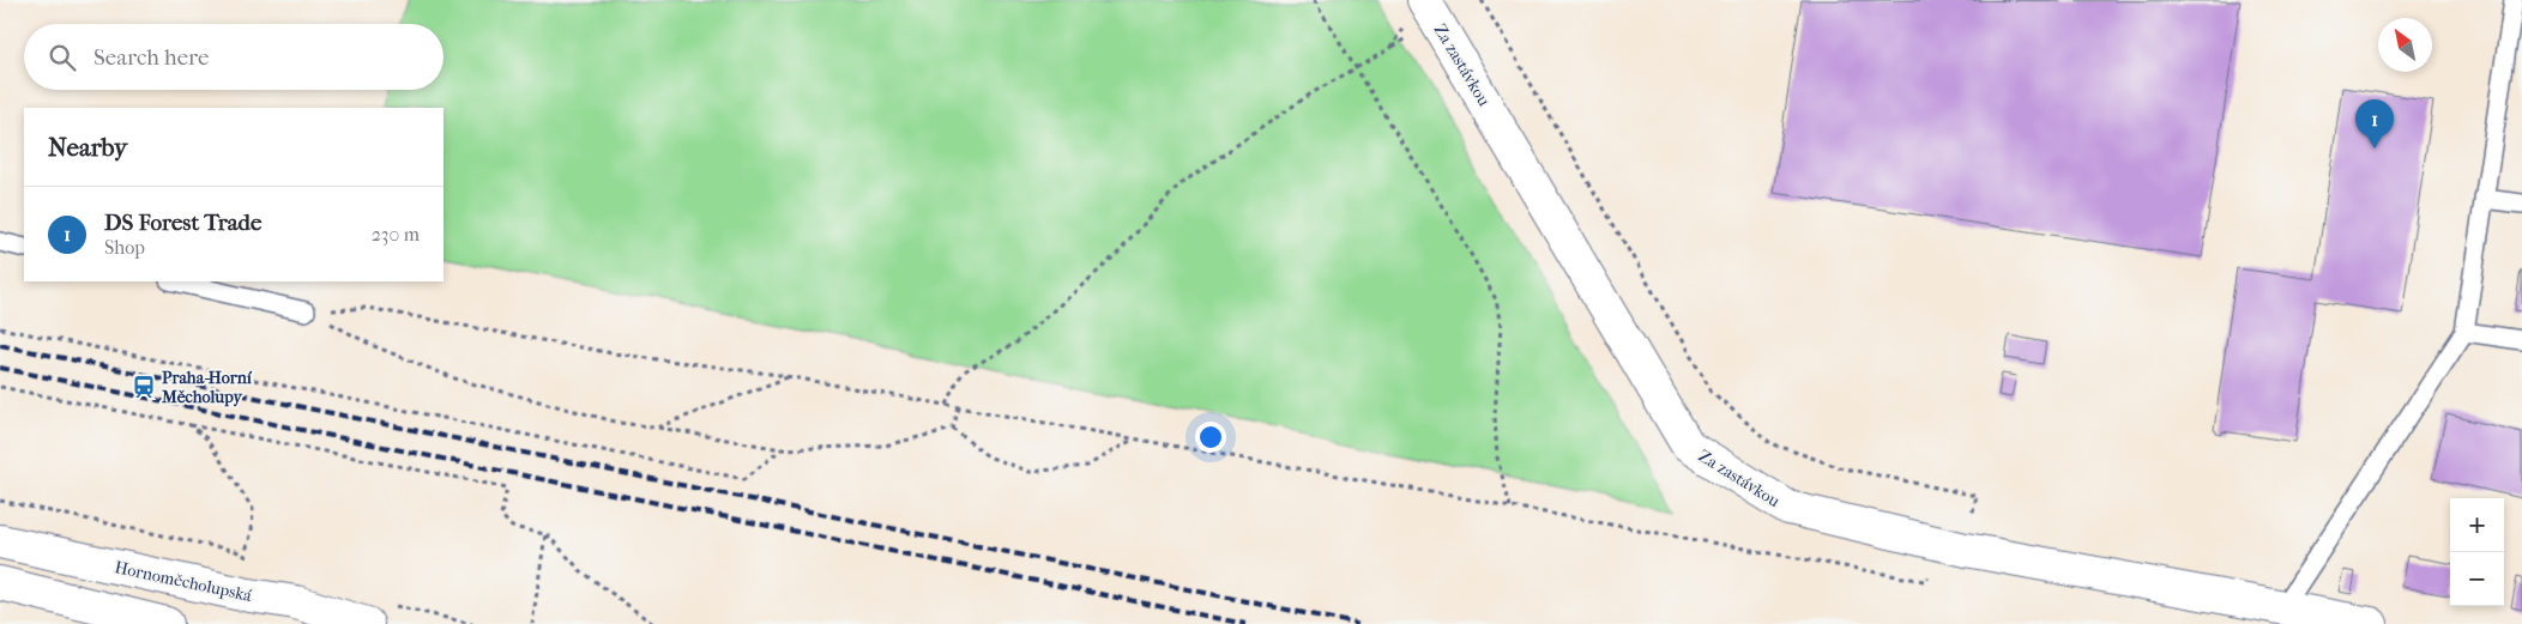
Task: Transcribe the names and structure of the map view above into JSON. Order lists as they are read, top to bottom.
{
  "streets": {
    "street": ["Za zastávkou", "Hornoměcholupská"]
  },
  "places": {
    "station": ["Praha-Horní Měcholupy"]
  },
  "north": "top left",
  "page": {
    "search": "Search here",
    "pins": "1",
    "heading": "Nearby",
    "list": [
      {
        "mark": "1",
        "name": "DS Forest Trade",
        "note": "Shop",
        "value": "230 m"
      }
    ],
    "map_buttons": ["+", "−"]
  }
}
